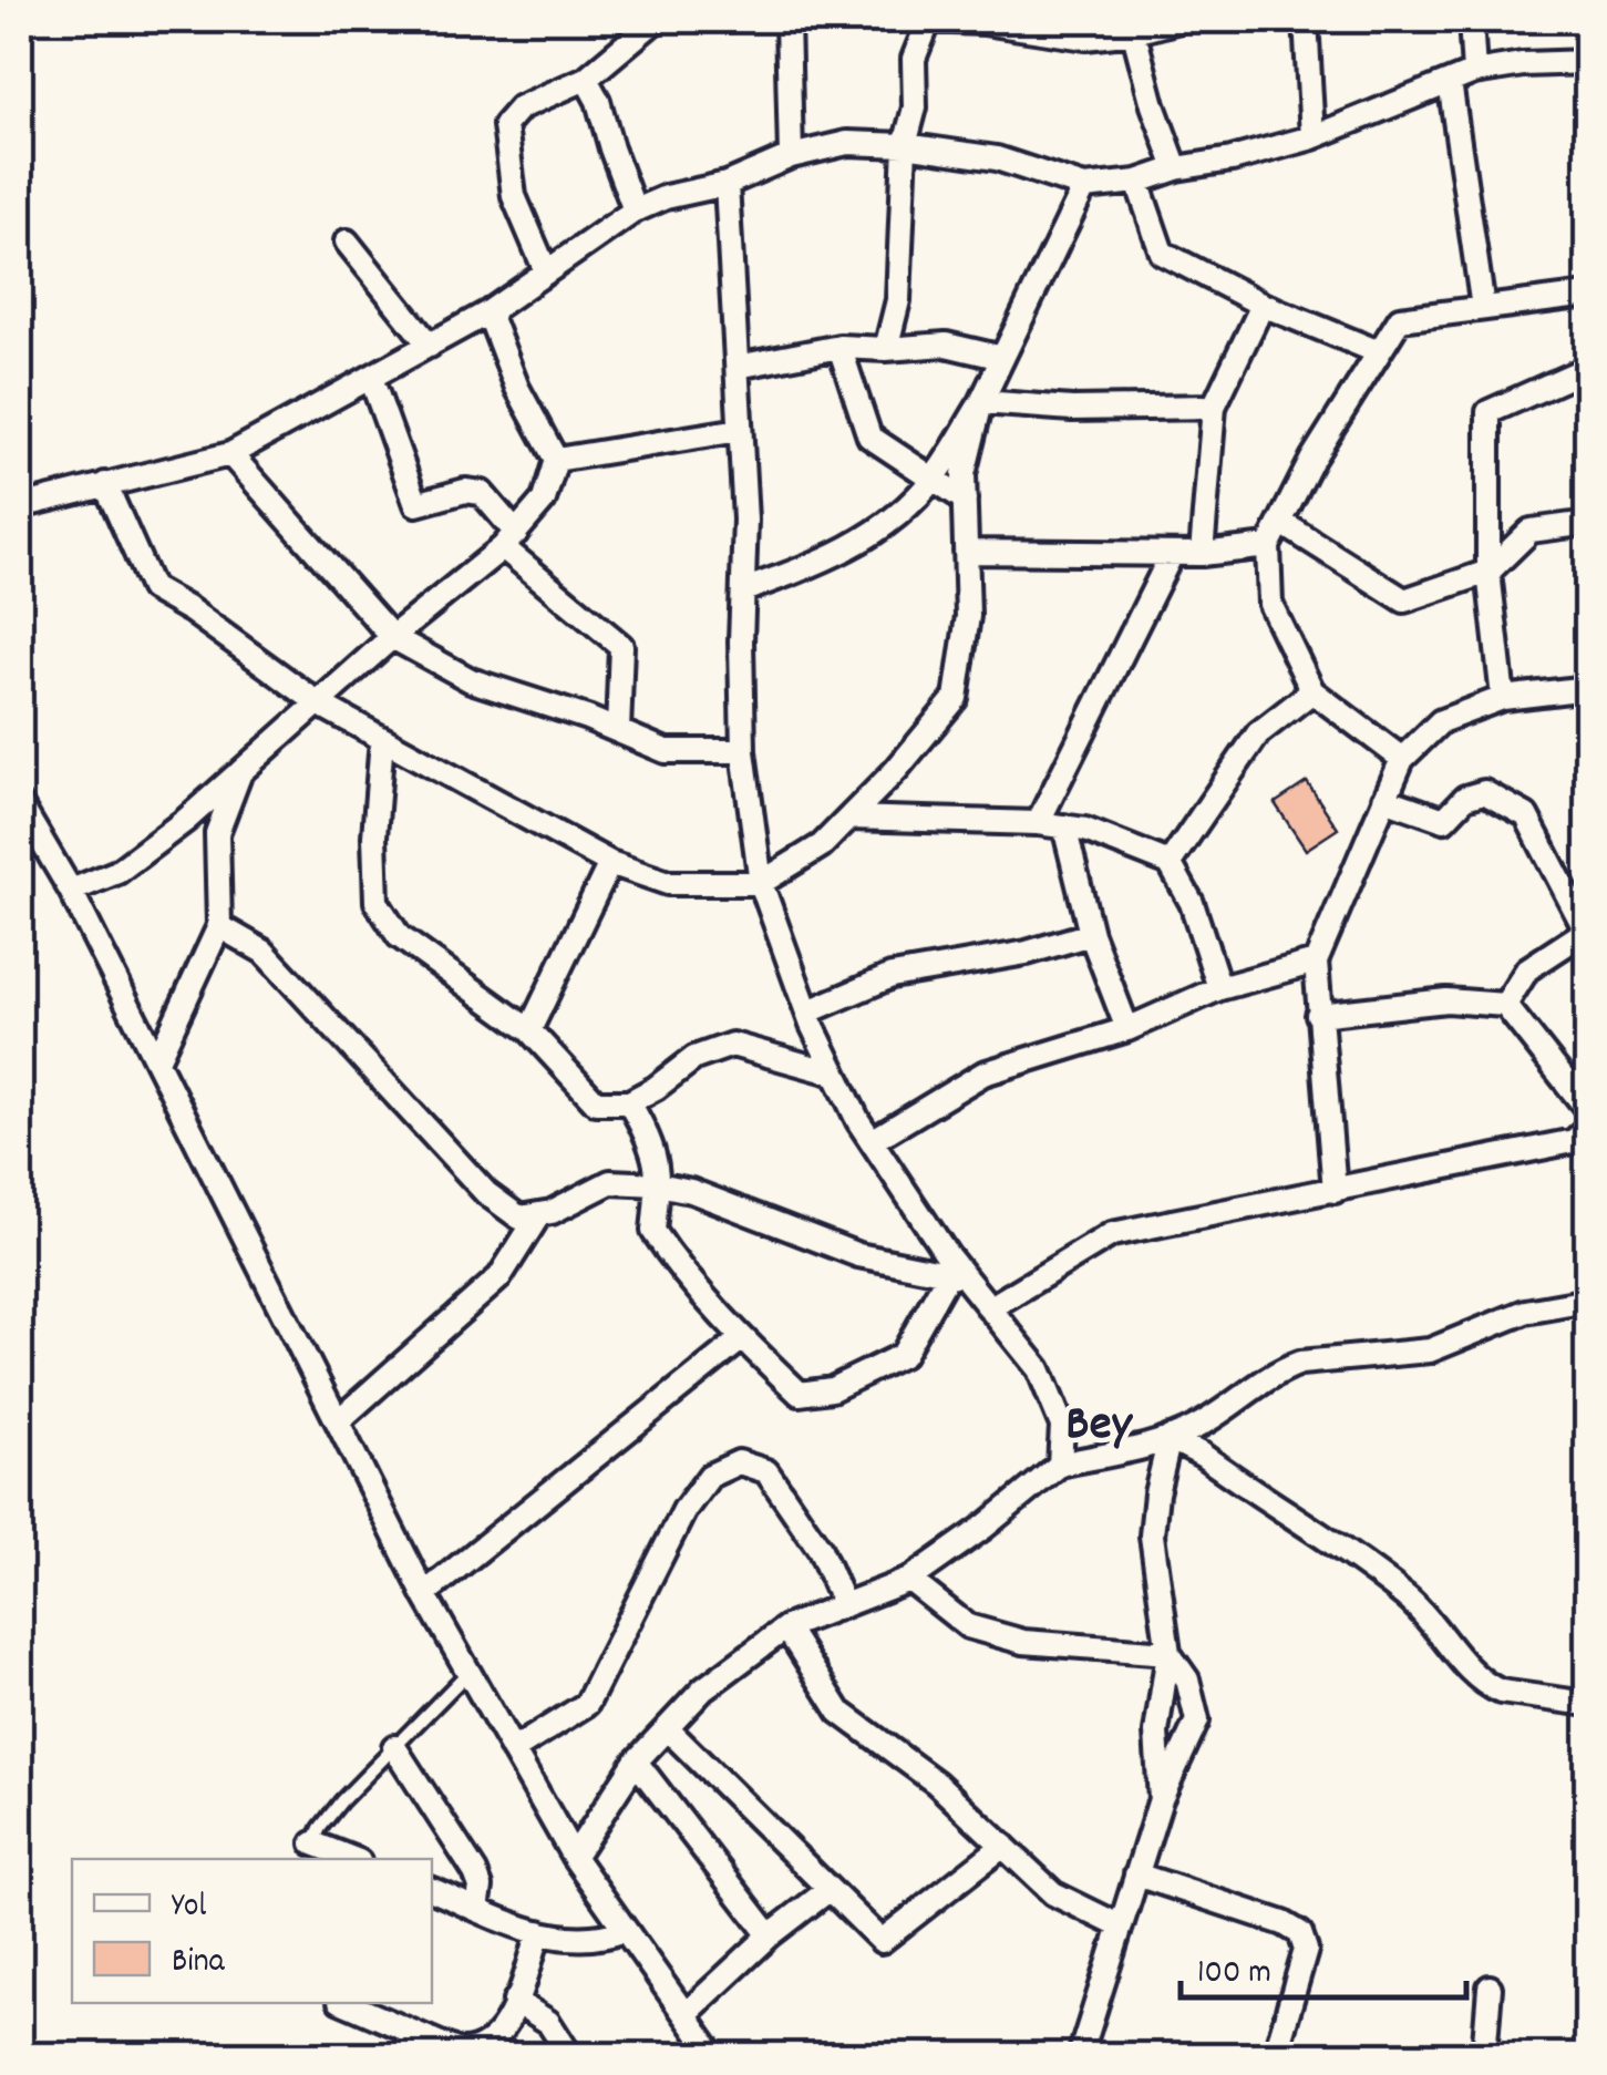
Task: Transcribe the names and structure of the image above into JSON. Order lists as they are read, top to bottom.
{
  "districts": ["Bey"],
  "legend": ["Yol", "Bina"],
  "scale_bar": "100 m"
}
